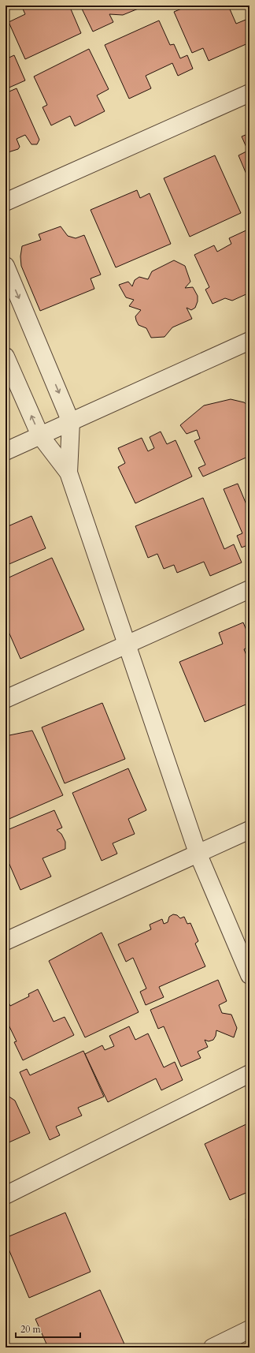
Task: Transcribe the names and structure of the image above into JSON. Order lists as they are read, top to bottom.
{
  "scale_bar": "20 m"
}
